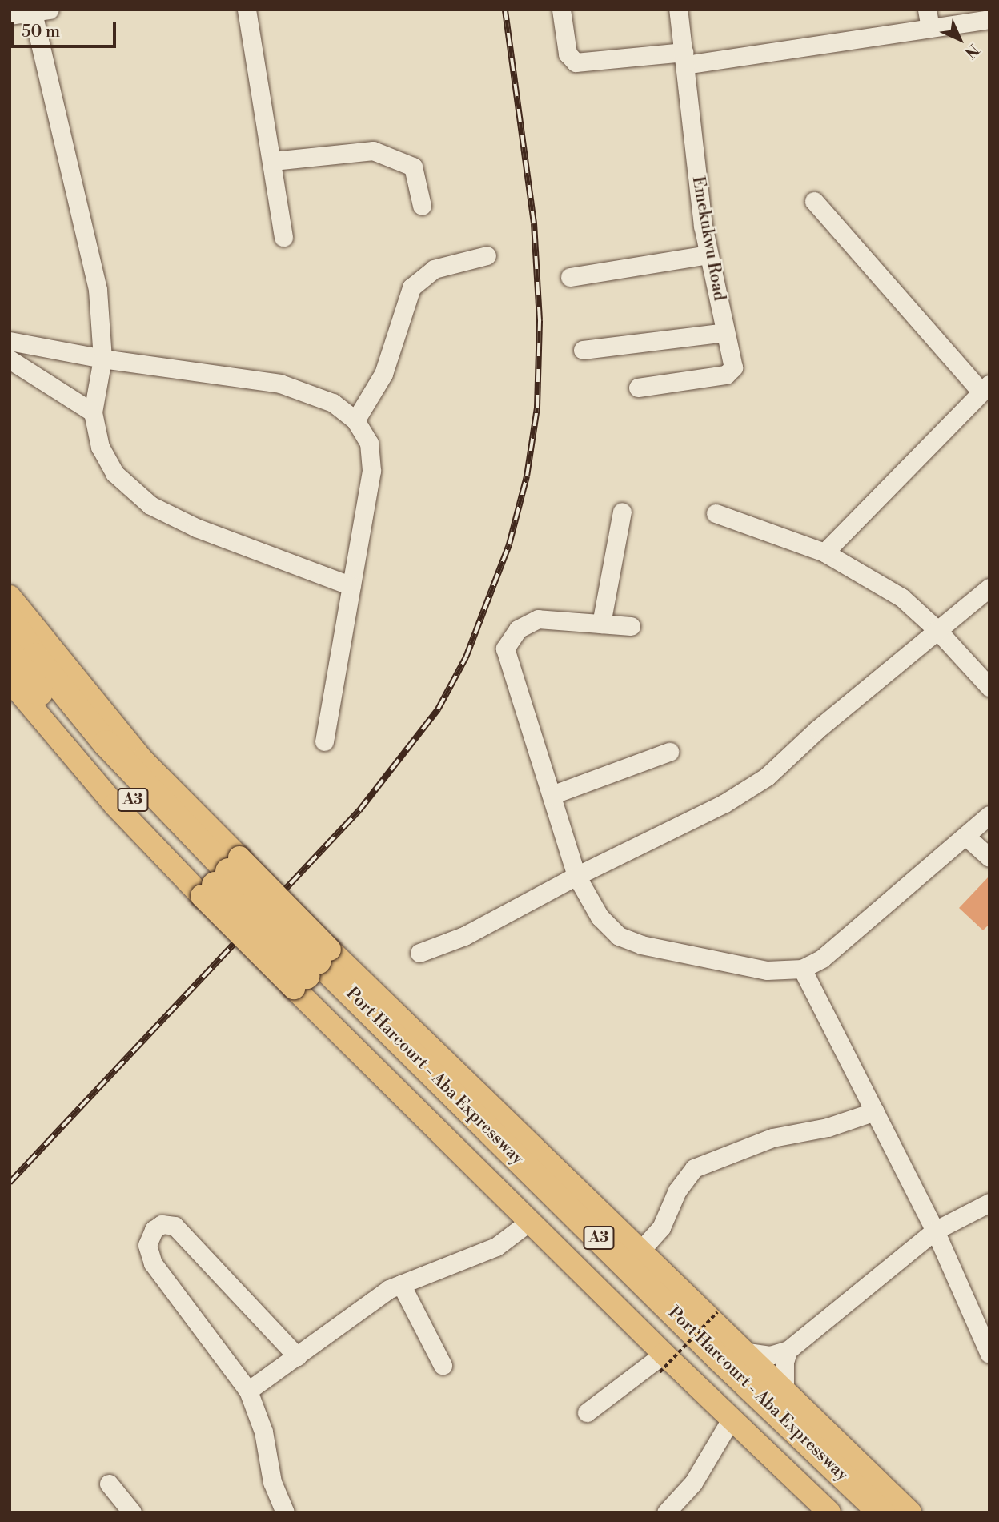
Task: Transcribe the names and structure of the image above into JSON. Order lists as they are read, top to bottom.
{
  "streets": {
    "highway": ["A3", "Port Harcourt - Aba Expressway"],
    "street": ["Emekukwu Road"]
  },
  "scale_bar": "50 m",
  "north": "bottom right"
}
